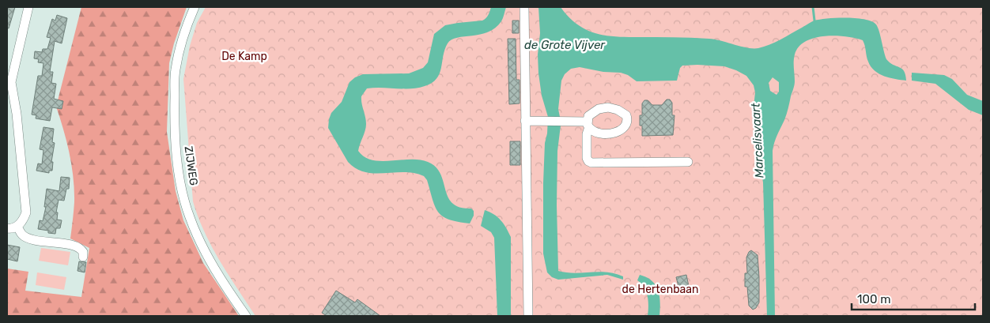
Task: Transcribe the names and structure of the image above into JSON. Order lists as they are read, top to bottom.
{
  "streets": {
    "street": ["ZIJWEG"]
  },
  "water": ["de Grote Vijver", "Marcelisvaart"],
  "parks": ["De Kamp", "de Hertenbaan"],
  "scale_bar": "100 m"
}
